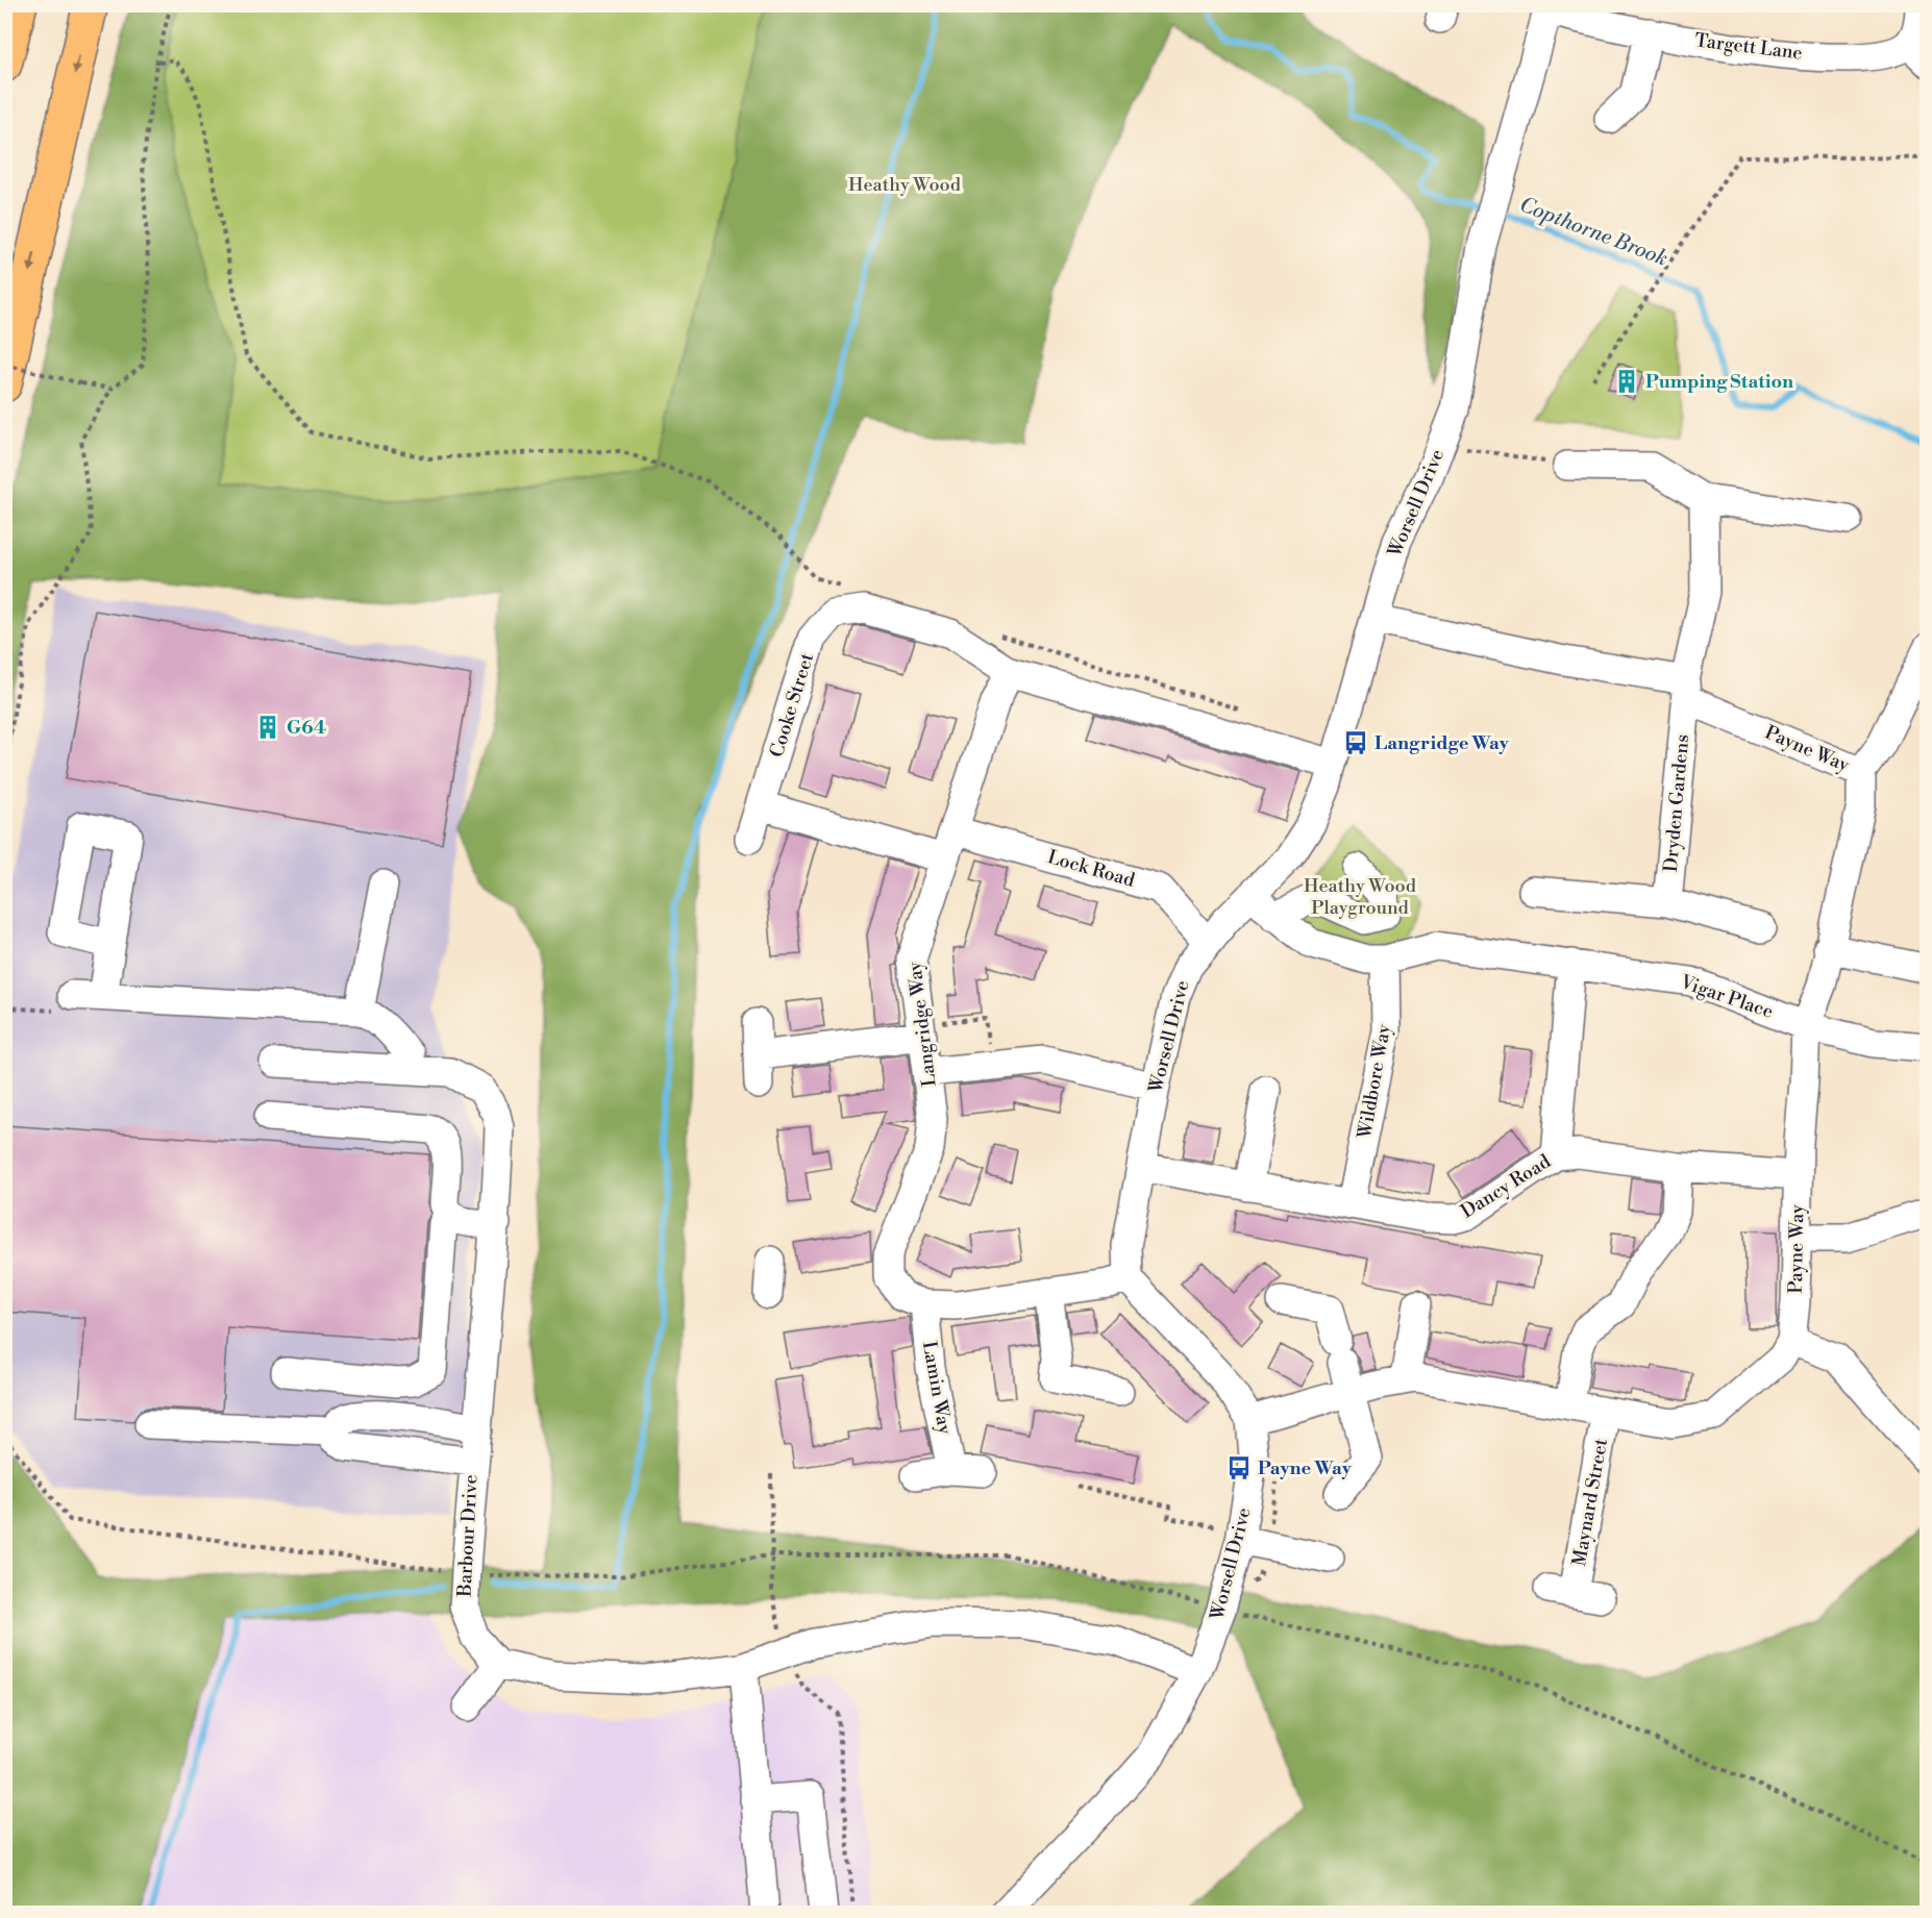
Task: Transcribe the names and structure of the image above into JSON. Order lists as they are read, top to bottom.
{
  "streets": {
    "street": [
      "Targett Lane",
      "Worsell Drive",
      "Cooke Street",
      "Payne Way",
      "Dryden Gardens",
      "Lock Road",
      "Vigar Place",
      "Langridge Way",
      "Wildbore Way",
      "Dancy Road",
      "Lamin Way",
      "Maynard Street",
      "Barbour Drive"
    ]
  },
  "crossings": [
    ["Targett Lane", "Worsell Drive"],
    ["Worsell Drive", "Payne Way"],
    ["Worsell Drive", "Lock Road"],
    ["Worsell Drive", "Langridge Way"],
    ["Worsell Drive", "Dancy Road"],
    ["Cooke Street", "Langridge Way"],
    ["Payne Way", "Dryden Gardens"],
    ["Payne Way", "Vigar Place"],
    ["Payne Way", "Dancy Road"],
    ["Lock Road", "Langridge Way"],
    ["Vigar Place", "Wildbore Way"],
    ["Langridge Way", "Lamin Way"],
    ["Wildbore Way", "Dancy Road"]
  ],
  "water": ["Copthorne Brook"],
  "parks": ["Heathy Wood", "Heathy Wood Playground"],
  "places": {
    "building": ["Pumping Station", "G64"],
    "bus stop": ["Langridge Way", "Payne Way"]
  }
}
